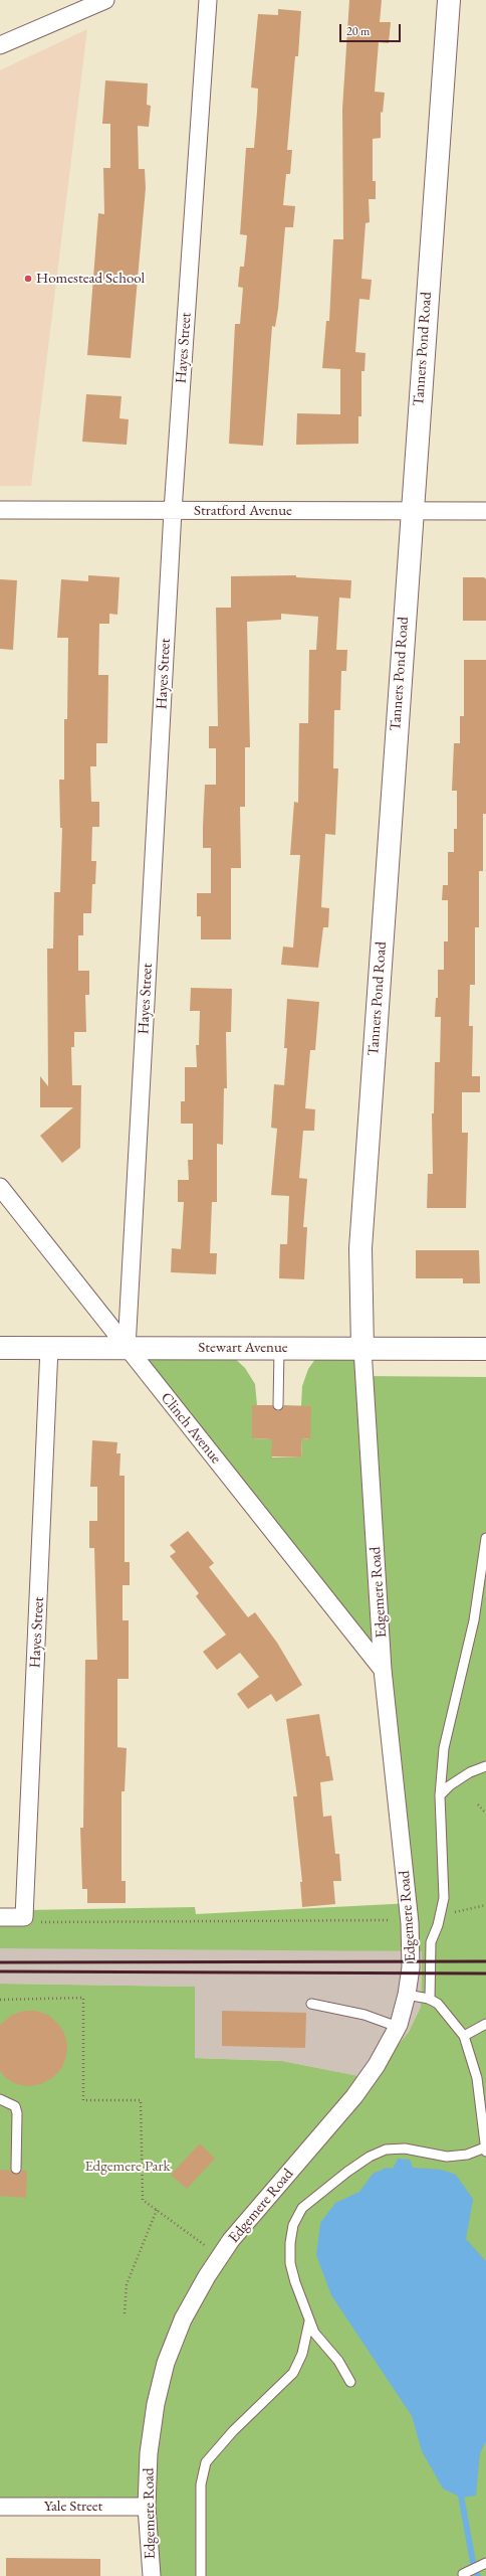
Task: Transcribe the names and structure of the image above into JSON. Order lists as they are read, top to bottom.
{
  "streets": {
    "street": [
      "Hayes Street",
      "Tanners Pond Road",
      "Stratford Avenue",
      "Stewart Avenue",
      "Clinch Avenue",
      "Edgemere Road",
      "Yale Street"
    ]
  },
  "crossings": [
    ["Hayes Street", "Stratford Avenue"],
    ["Hayes Street", "Stewart Avenue"],
    ["Hayes Street", "Clinch Avenue"],
    ["Tanners Pond Road", "Stratford Avenue"],
    ["Tanners Pond Road", "Stewart Avenue"],
    ["Tanners Pond Road", "Edgemere Road"],
    ["Stewart Avenue", "Clinch Avenue"],
    ["Stewart Avenue", "Edgemere Road"],
    ["Clinch Avenue", "Edgemere Road"],
    ["Edgemere Road", "Yale Street"]
  ],
  "parks": ["Edgemere Park"],
  "places": ["Homestead School"],
  "scale_bar": "20 m"
}
